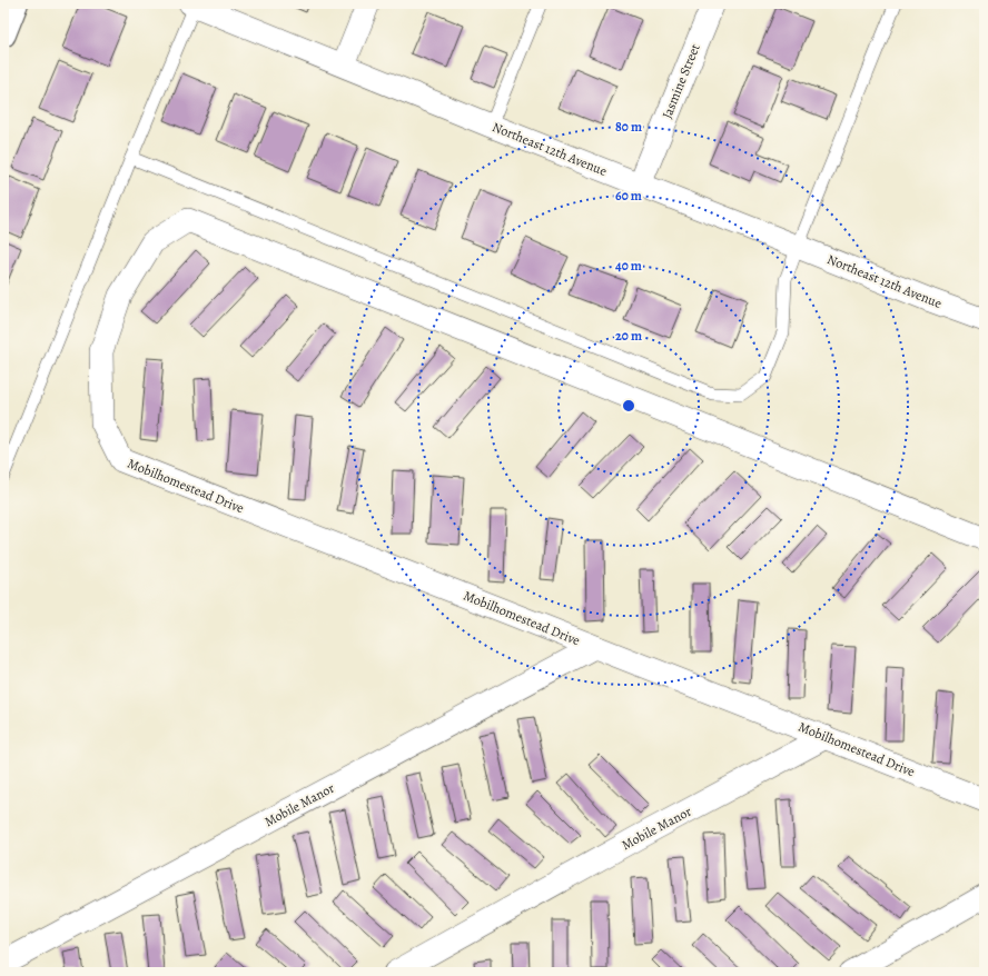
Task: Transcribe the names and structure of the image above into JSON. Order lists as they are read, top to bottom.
{
  "streets": {
    "street": [
      "Jasmine Street",
      "Northeast 12th Avenue",
      "Mobilhomestead Drive",
      "Mobile Manor"
    ]
  },
  "crossings": [
    ["Jasmine Street", "Northeast 12th Avenue"],
    ["Mobilhomestead Drive", "Mobile Manor"]
  ],
  "rings": [
    "80 m",
    "60 m",
    "40 m",
    "20 m"
  ]
}
